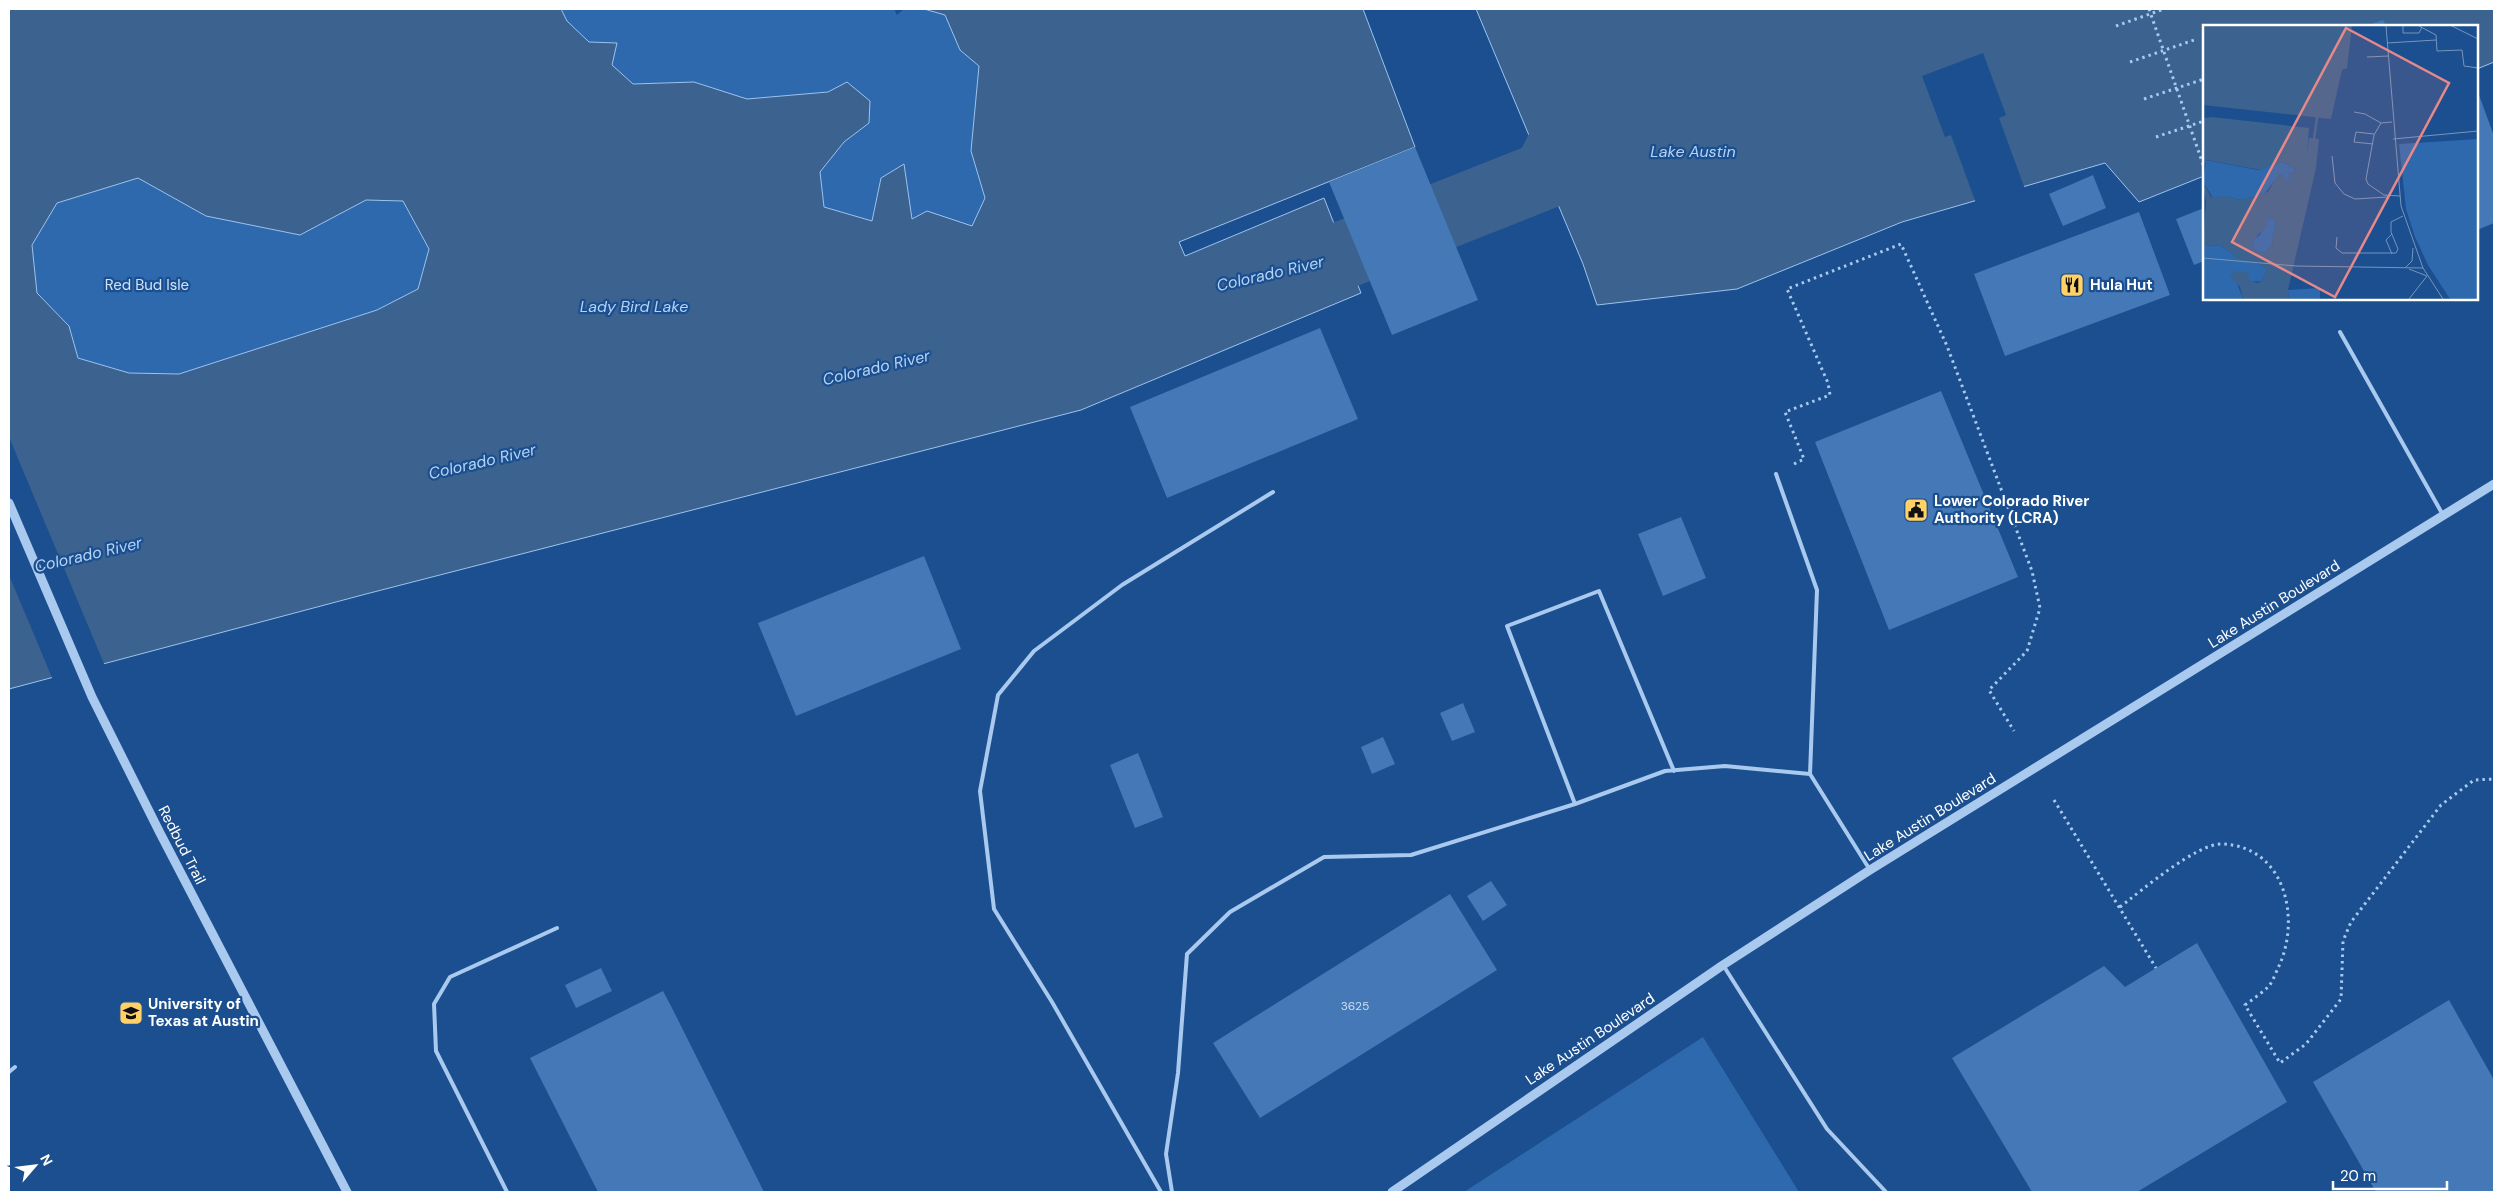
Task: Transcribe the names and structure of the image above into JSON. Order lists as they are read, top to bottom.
{
  "streets": {
    "street": ["Lake Austin Boulevard", "Redbud Trail"]
  },
  "water": ["Lake Austin", "Colorado River", "Lady Bird Lake"],
  "parks": ["Red Bud Isle"],
  "places": {
    "restaurant": ["Hula Hut"],
    "public building": ["Lower Colorado River Authority (LCRA)"],
    "school or university": ["University of Texas at Austin"]
  },
  "house_numbers": ["3625"],
  "scale_bar": "20 m",
  "north": "top right"
}
